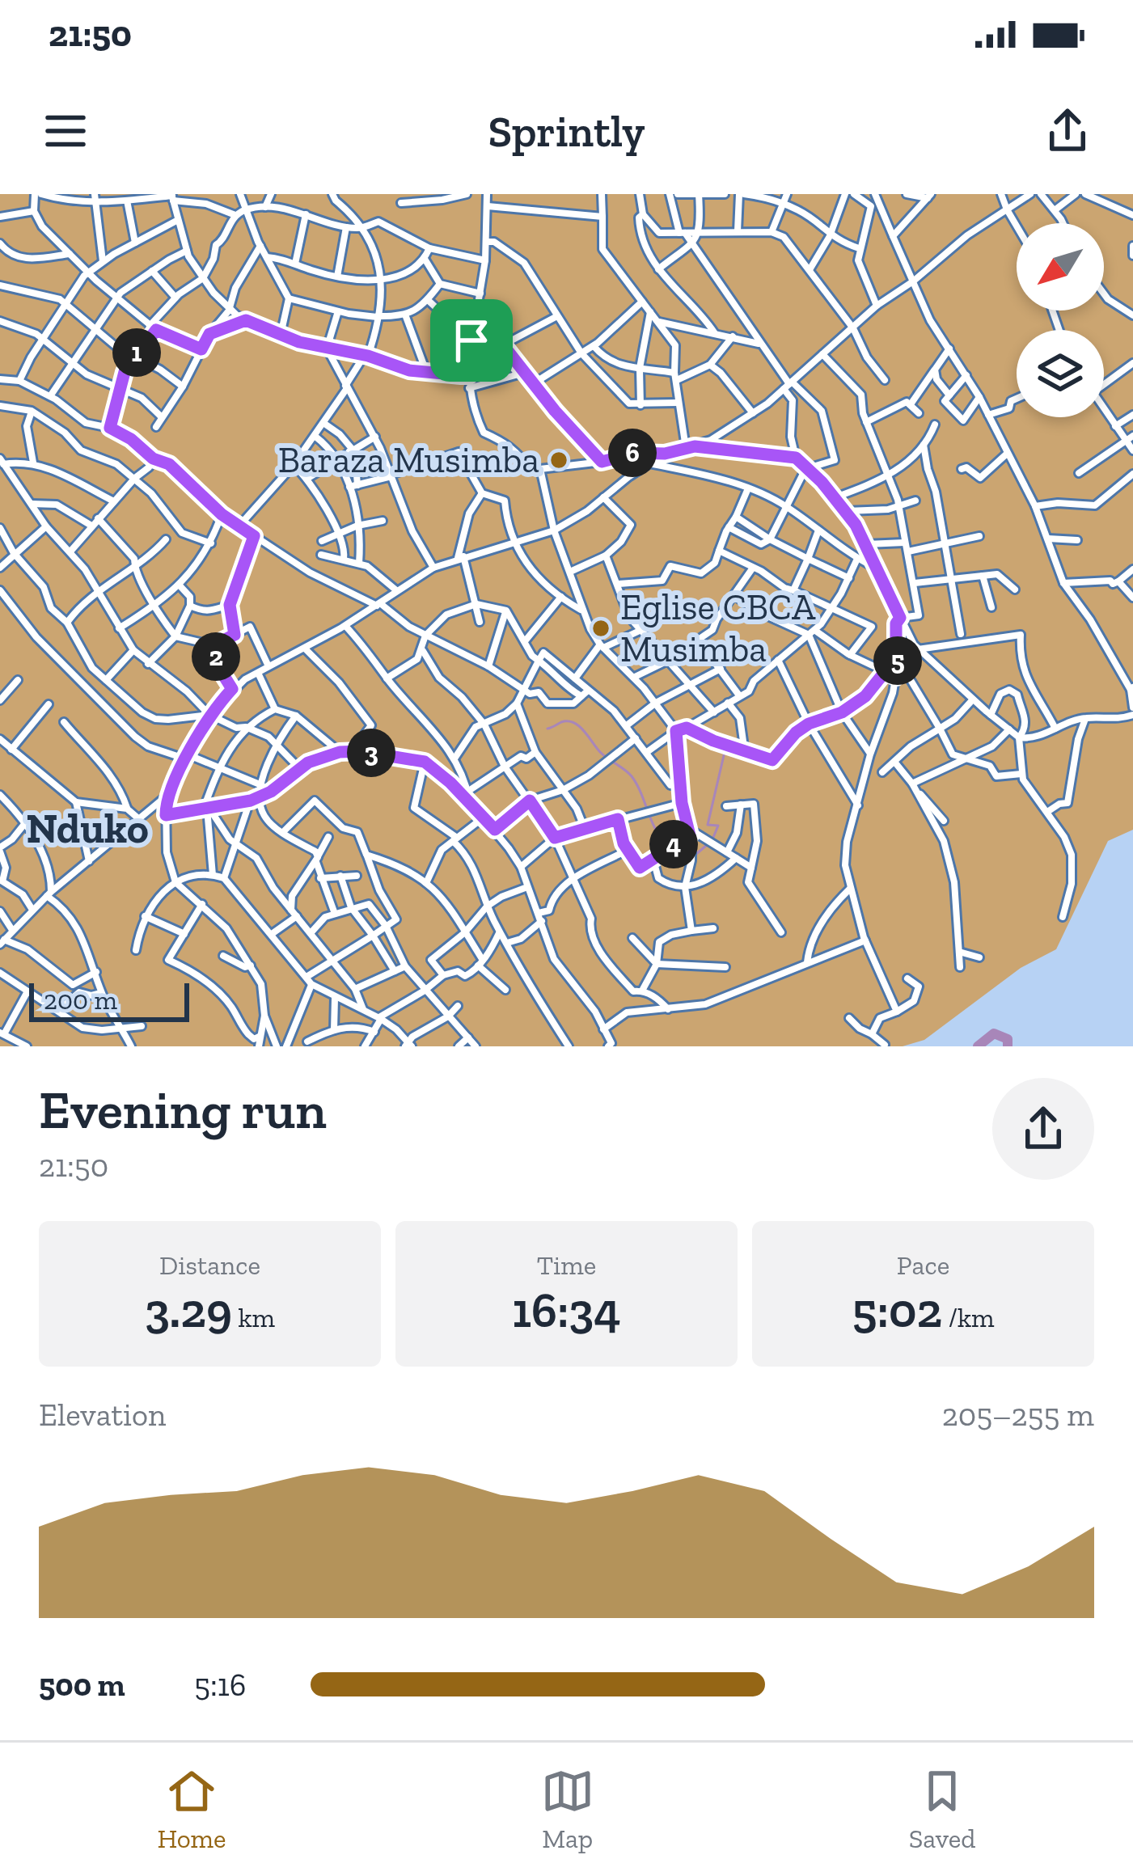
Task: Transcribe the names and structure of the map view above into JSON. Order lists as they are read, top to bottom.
{
  "districts": ["Nduko"],
  "places": ["Baraza Musimba", "Eglise CBCA Musimba"],
  "scale_bar": "200 m",
  "north": "bottom left",
  "page": {
    "status": "21:50",
    "header": "Sprintly",
    "pins": [
      "1",
      "6",
      "2",
      "5",
      "3",
      "4"
    ],
    "scale": "200 m",
    "heading": ["Evening run", "21:50"],
    "stats": [
      ["Distance", "3.29 km"],
      ["Time", "16:34"],
      ["Pace", "5:02 /km"]
    ],
    "chart": ["Elevation", "205–255 m"],
    "list": [
      {
        "name": "500 m",
        "note": "5:16"
      }
    ],
    "tabs": ["Home", "Map", "Saved"]
  }
}
